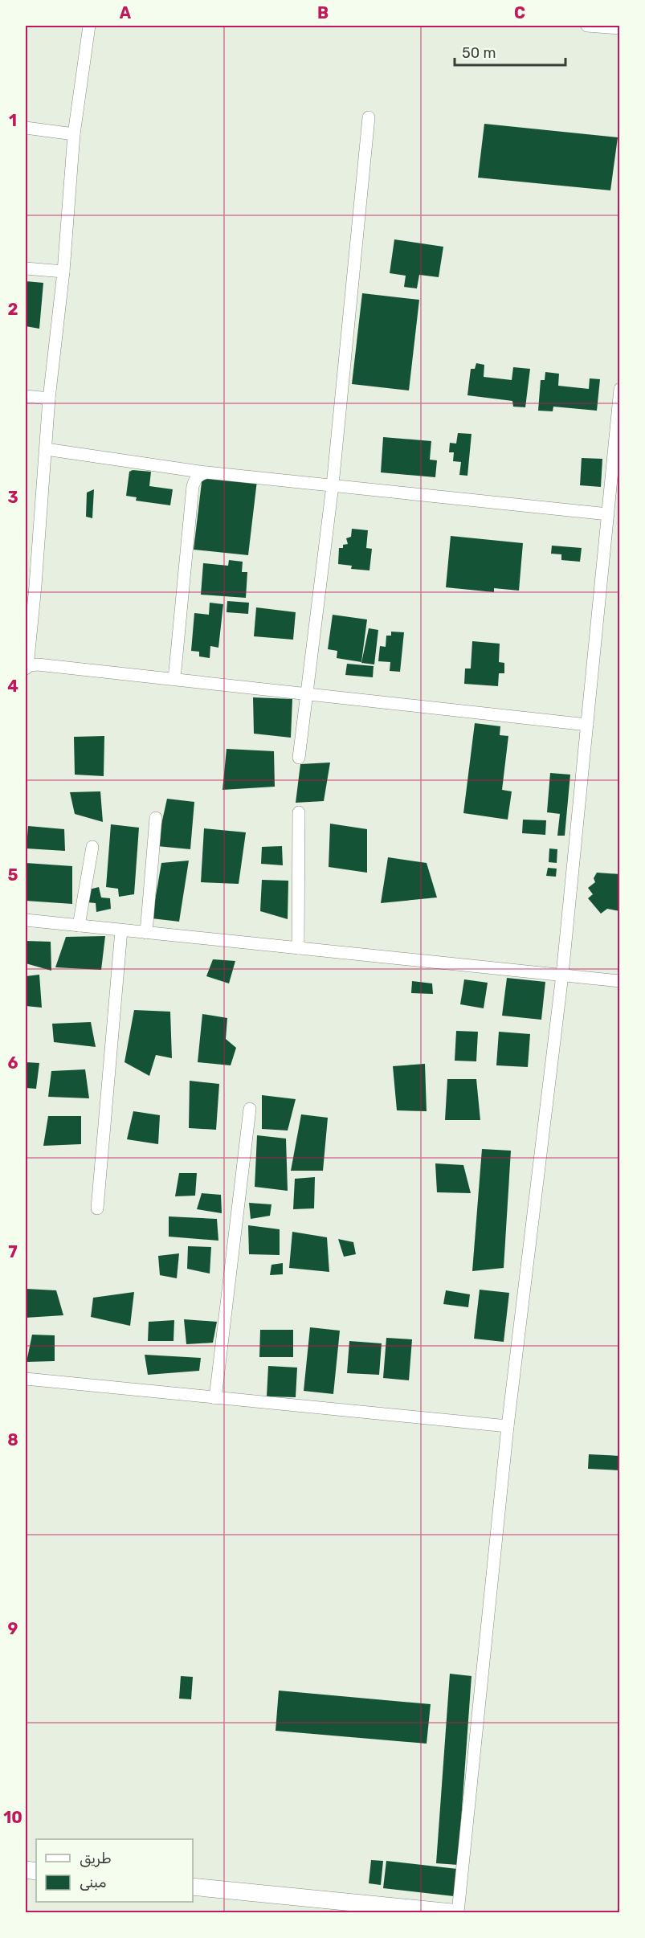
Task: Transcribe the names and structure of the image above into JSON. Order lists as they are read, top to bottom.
{
  "legend": ["طريق", "مبنى"],
  "scale_bar": "50 m",
  "grid": {
    "columns": ["A", "B", "C"],
    "rows": [
      "1",
      "2",
      "3",
      "4",
      "5",
      "6",
      "7",
      "8",
      "9",
      "10"
    ]
  }
}
